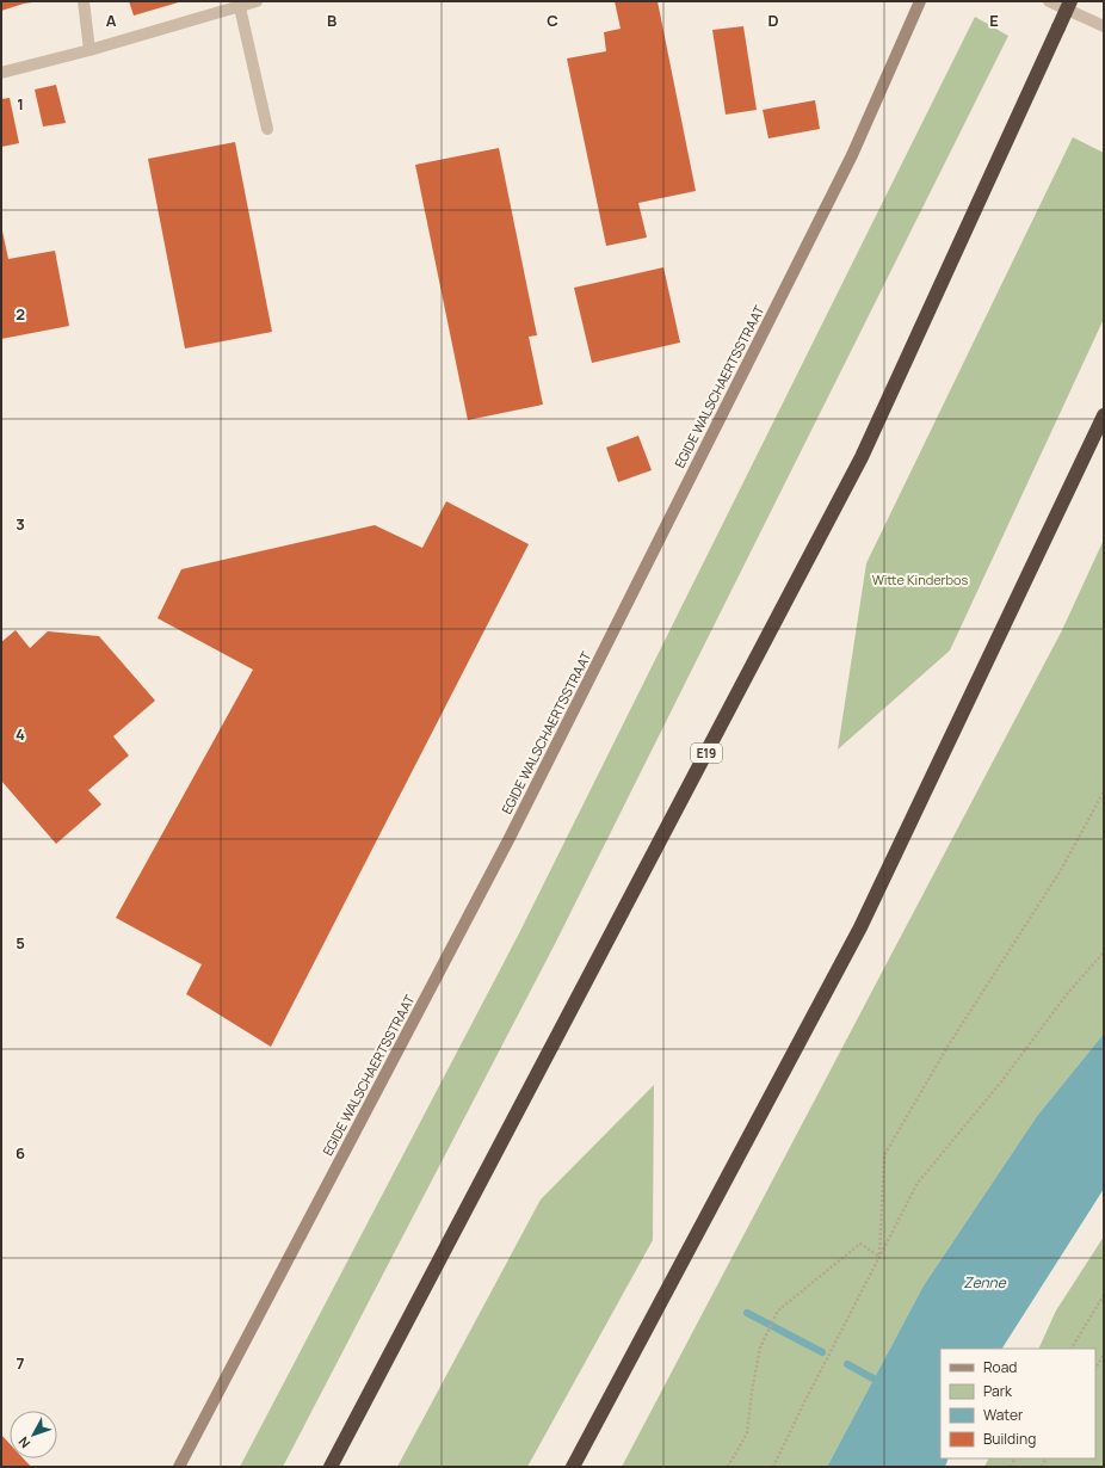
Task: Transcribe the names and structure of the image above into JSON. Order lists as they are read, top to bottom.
{
  "streets": {
    "highway": ["E19"],
    "main road": ["EGIDE WALSCHAERTSSTRAAT"]
  },
  "water": ["Zenne"],
  "parks": ["Witte Kinderbos"],
  "legend": [
    "Road",
    "Park",
    "Water",
    "Building"
  ],
  "north": "bottom left",
  "grid": {
    "columns": [
      "A",
      "B",
      "C",
      "D",
      "E"
    ],
    "rows": [
      "1",
      "2",
      "3",
      "4",
      "5",
      "6",
      "7"
    ]
  }
}
